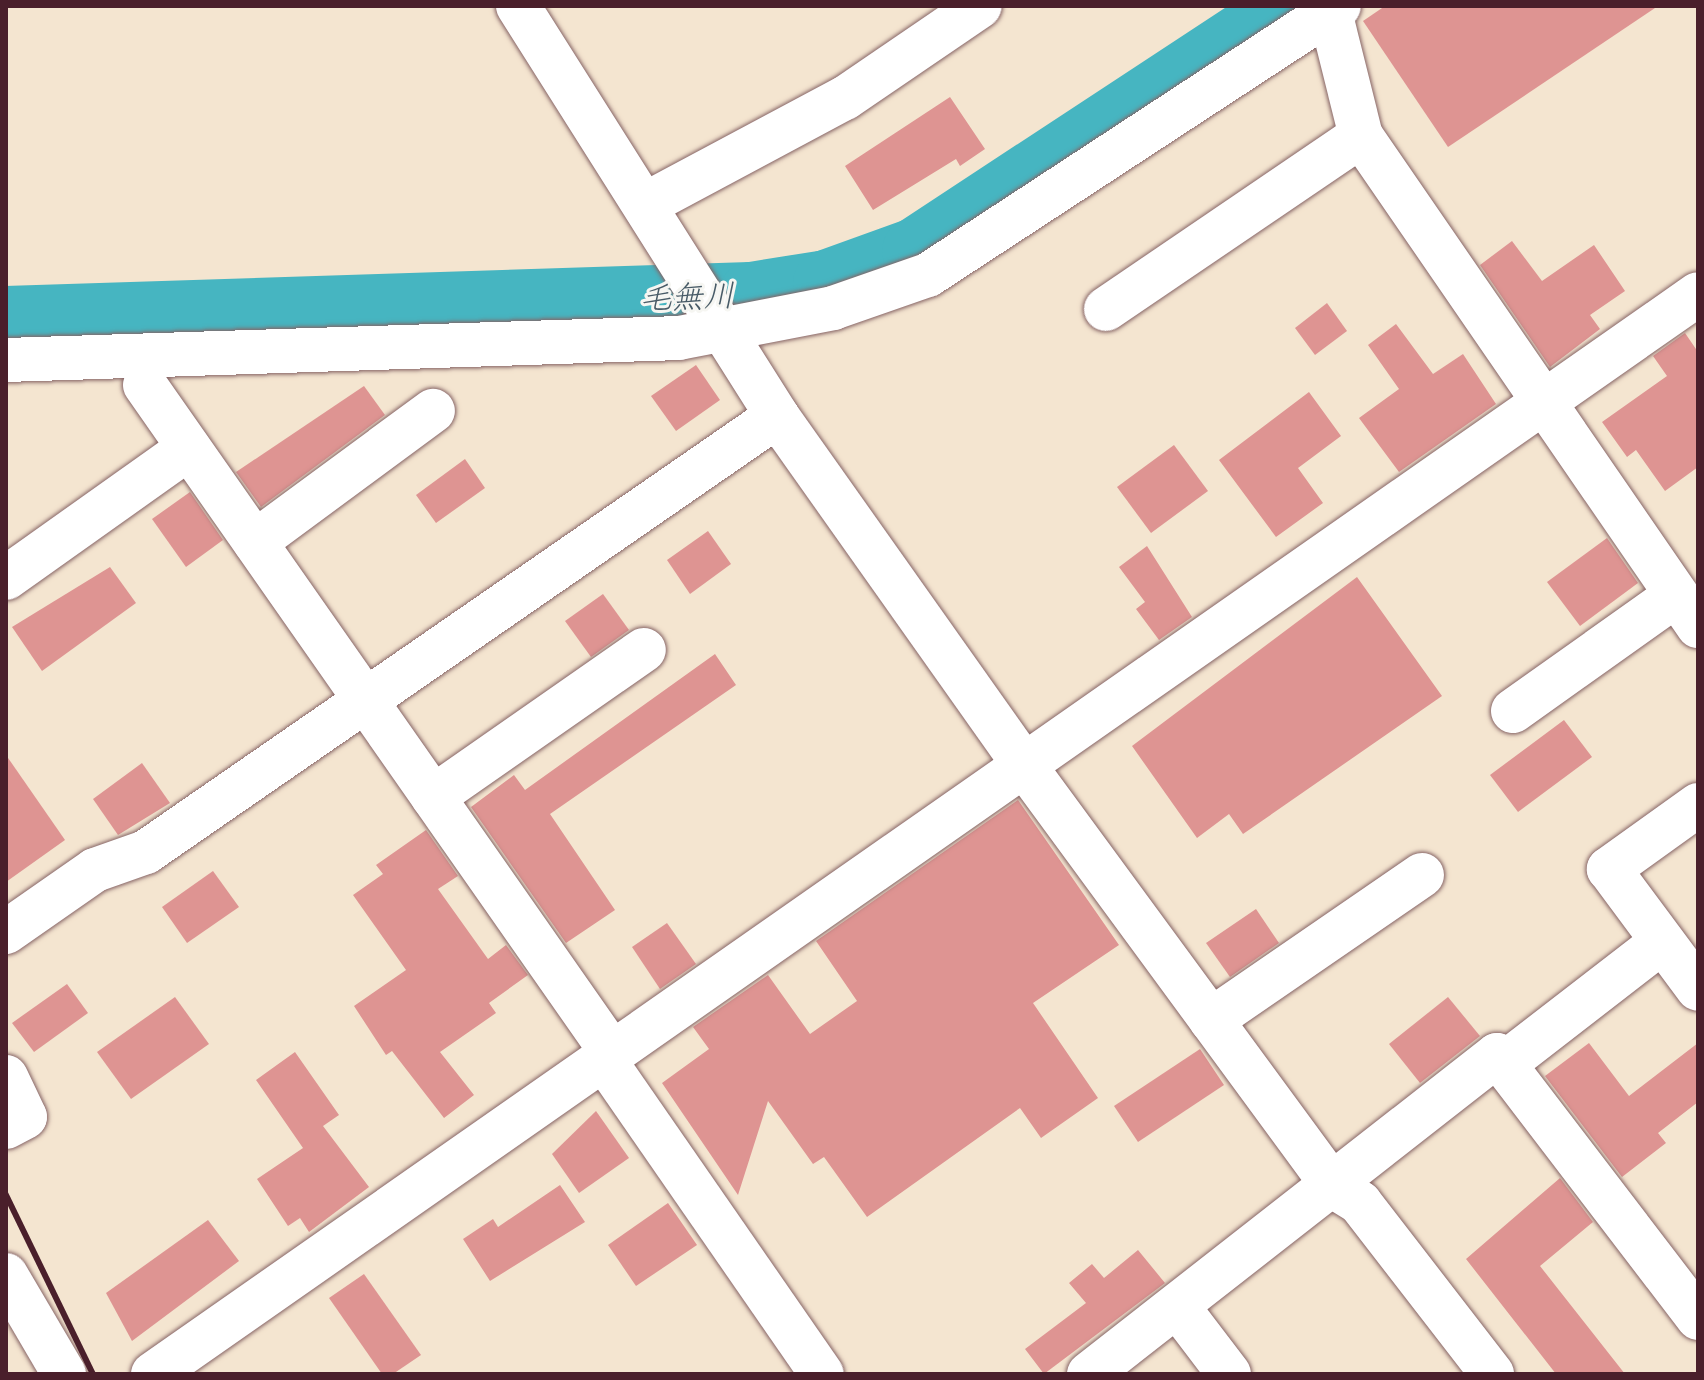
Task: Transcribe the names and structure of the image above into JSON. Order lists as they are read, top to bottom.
{
  "water": ["毛無川"]
}
